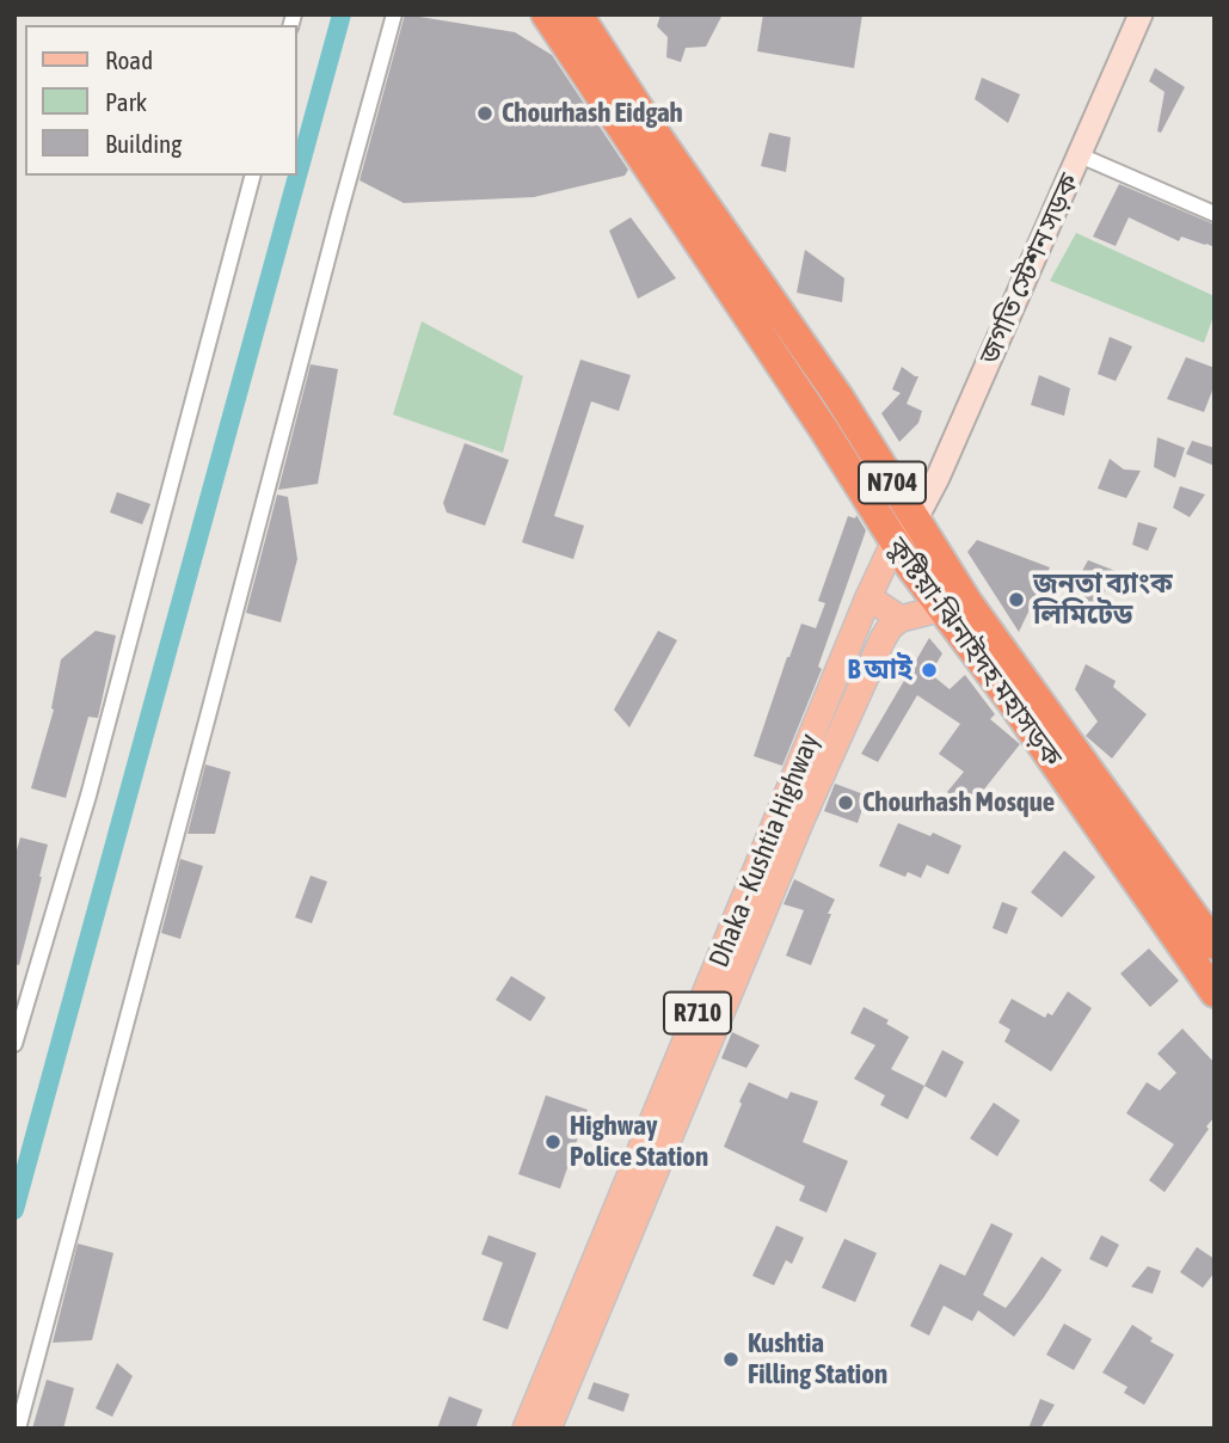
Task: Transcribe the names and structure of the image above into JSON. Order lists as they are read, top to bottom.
{
  "streets": {
    "highway": ["N704", "কুষ্টিয়া-ঝিনাইদহ মহাসড়ক"],
    "main road": ["Dhaka - Kushtia Highway", "R710"],
    "street": ["জগতি স্টেশন সড়ক"]
  },
  "crossings": [
    ["জগতি স্টেশন সড়ক", "কুষ্টিয়া-ঝিনাইদহ মহাসড়ক"],
    ["জগতি স্টেশন সড়ক", "Dhaka - Kushtia Highway"],
    ["কুষ্টিয়া-ঝিনাইদহ মহাসড়ক", "Dhaka - Kushtia Highway"]
  ],
  "places": [
    "Chourhash Eidgah",
    "জনতা ব্যাংক লিমিটেড",
    "B আই",
    "Chourhash Mosque",
    "Highway Police Station",
    "Kushtia Filling Station"
  ],
  "legend": ["Road", "Park", "Building"]
}
